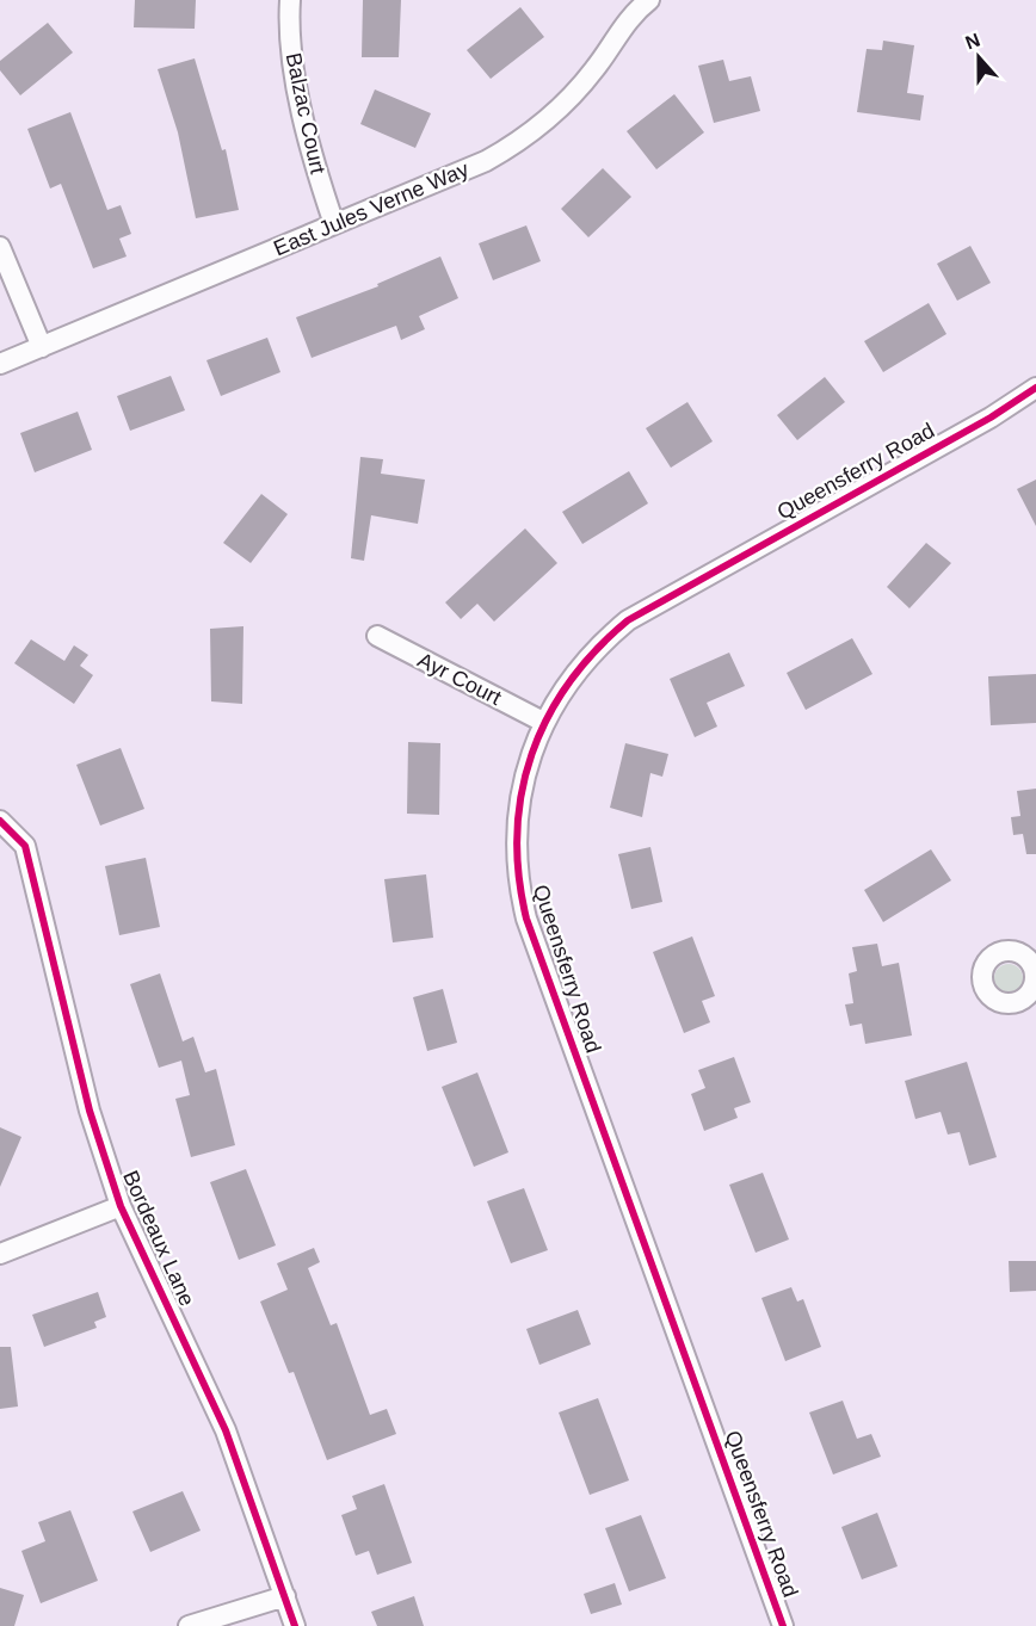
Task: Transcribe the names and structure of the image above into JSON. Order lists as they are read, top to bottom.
{
  "streets": {
    "street": [
      "Balzac Court",
      "East Jules Verne Way",
      "Queensferry Road",
      "Ayr Court",
      "Bordeaux Lane"
    ]
  },
  "crossings": [
    ["Balzac Court", "East Jules Verne Way"],
    ["Queensferry Road", "Ayr Court"]
  ],
  "north": "top"
}
